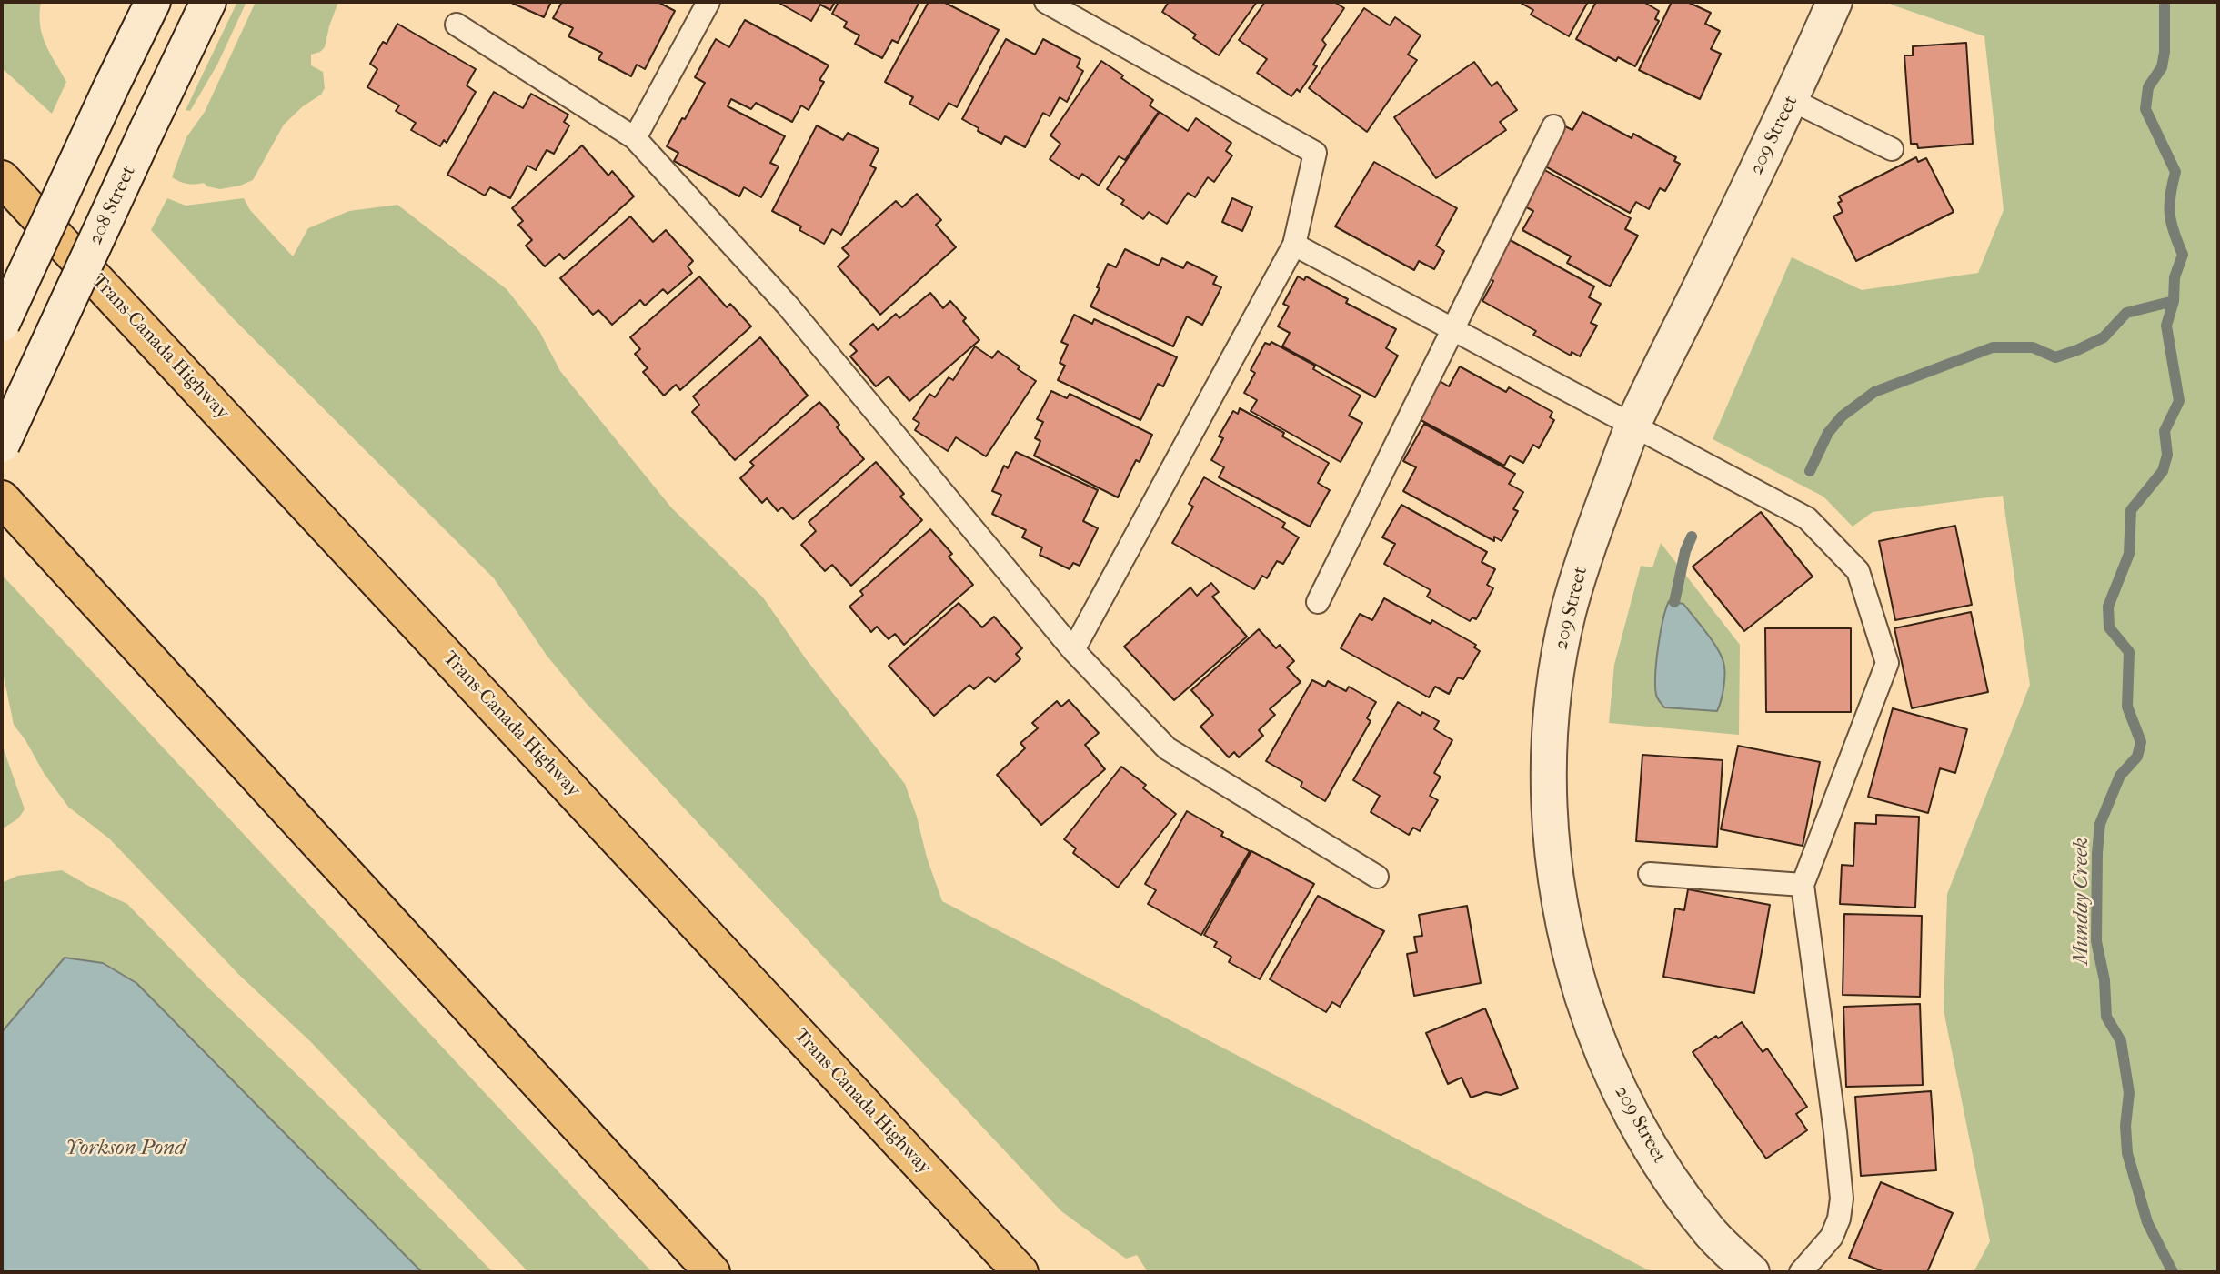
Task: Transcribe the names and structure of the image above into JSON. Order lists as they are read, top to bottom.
{
  "streets": {
    "highway": ["Trans-Canada Highway"],
    "street": ["209 Street", "208 Street"]
  },
  "water": ["Munday Creek", "Yorkson Pond"]
}
